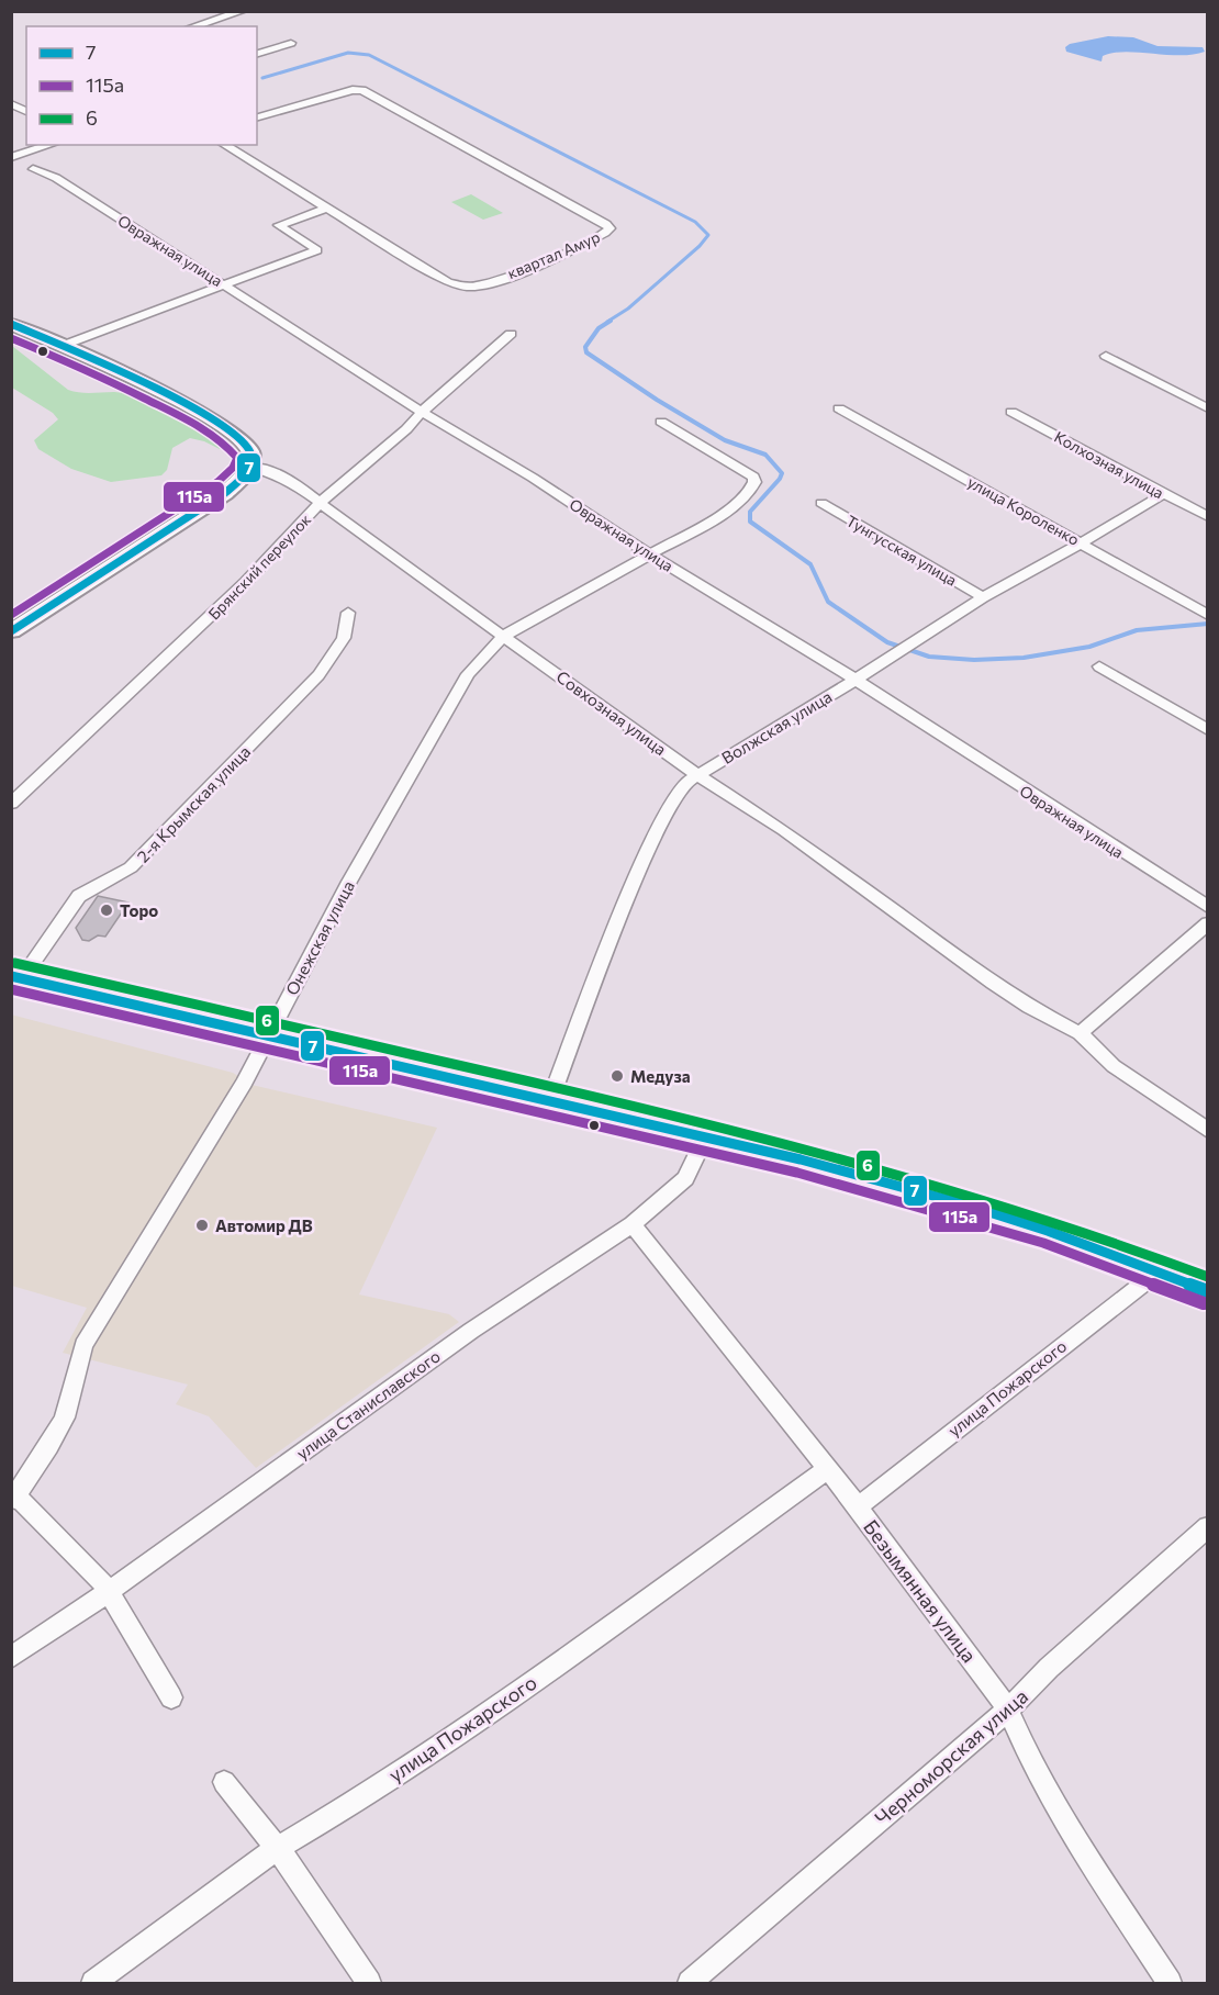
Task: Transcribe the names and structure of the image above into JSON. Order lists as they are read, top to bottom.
{
  "streets": {
    "street": [
      "Овражная улица",
      "квартал Амур",
      "Колхозная улица",
      "улица Короленко",
      "Тунгусская улица",
      "Брянский переулок",
      "Совхозная улица",
      "Волжская улица",
      "2-я Крымская улица",
      "Онежская улица",
      "улица Пожарского",
      "улица Станиславского",
      "Безымянная улица",
      "Черноморская улица"
    ]
  },
  "crossings": [
    ["Овражная улица", "Брянский переулок"],
    ["Овражная улица", "Волжская улица"],
    ["Овражная улица", "Онежская улица"],
    ["Колхозная улица", "Волжская улица"],
    ["улица Короленко", "Волжская улица"],
    ["Тунгусская улица", "Волжская улица"],
    ["Брянский переулок", "Совхозная улица"],
    ["Совхозная улица", "Волжская улица"],
    ["Совхозная улица", "Онежская улица"],
    ["улица Пожарского", "Безымянная улица"],
    ["улица Станиславского", "Безымянная улица"],
    ["Безымянная улица", "Черноморская улица"]
  ],
  "places": ["Торо", "Медуза", "Автомир ДВ"],
  "lines": ["transit line 7", "transit line 115а", "transit line 6"],
  "legend": ["7", "115а", "6"]
}
